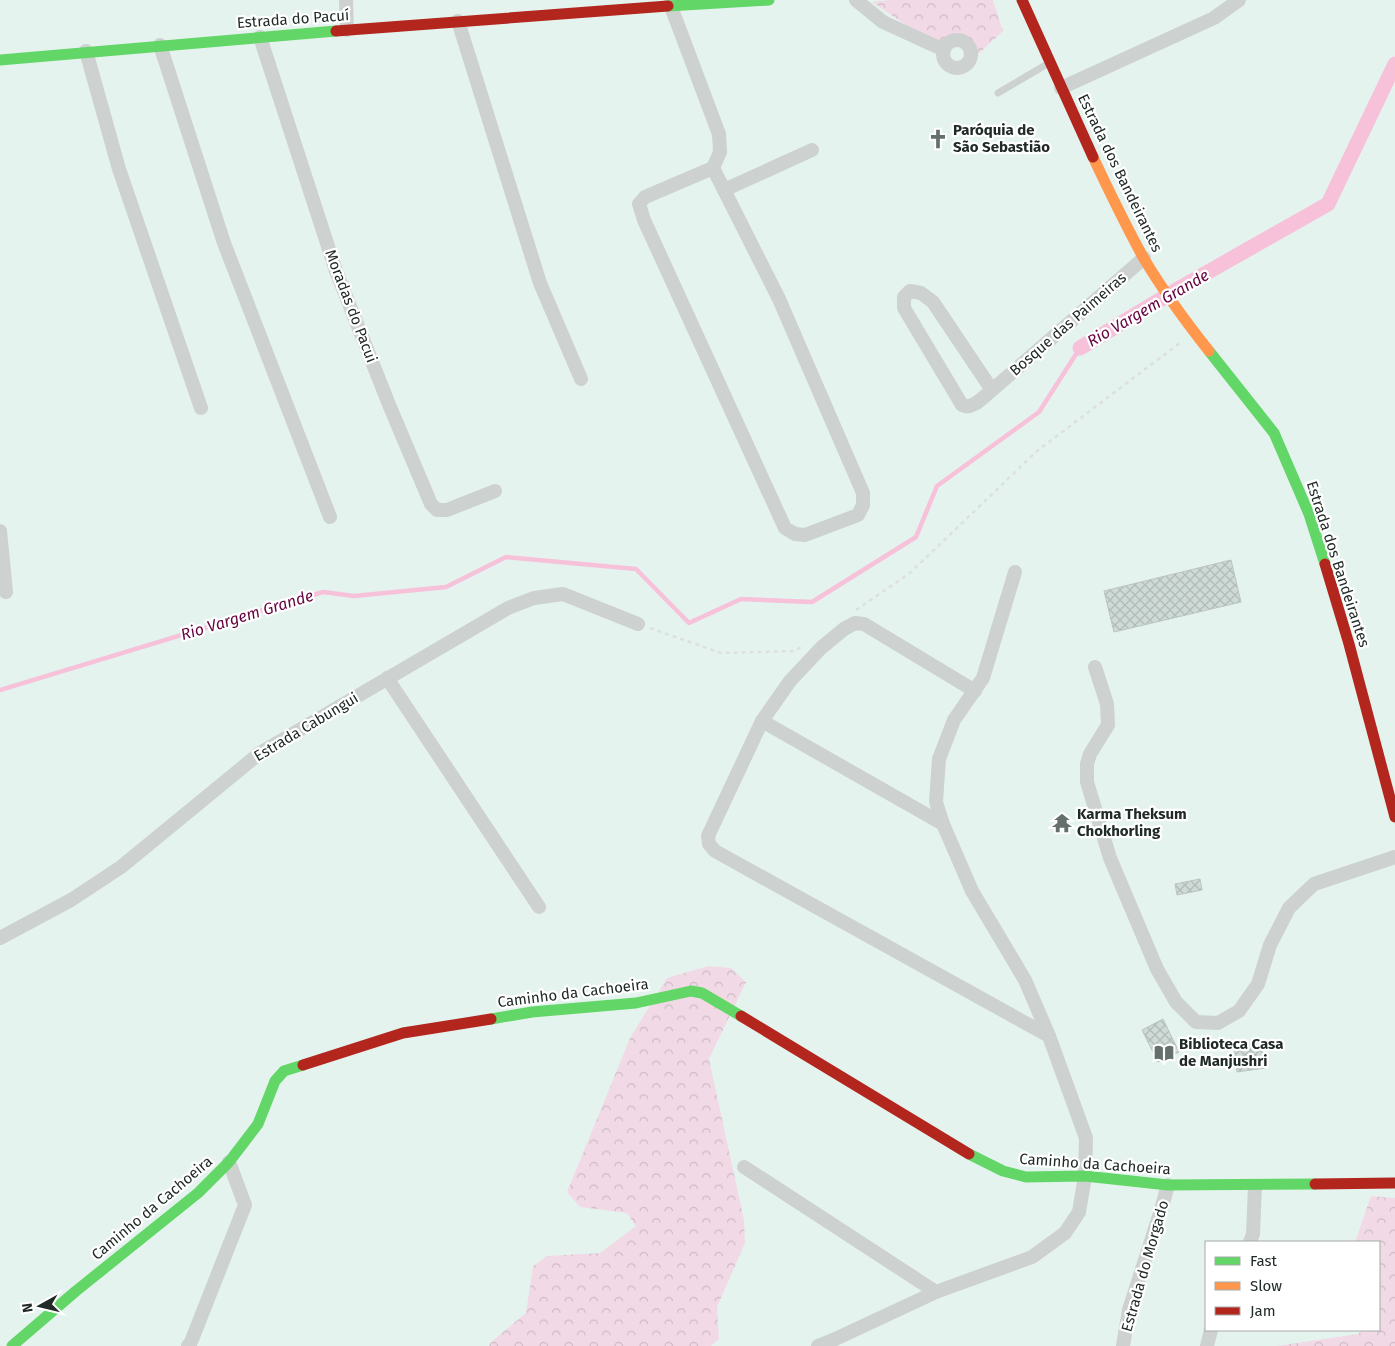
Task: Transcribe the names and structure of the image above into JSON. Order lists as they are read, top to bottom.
{
  "streets": {
    "street": [
      "Estrada do Pacuí",
      "Estrada dos Bandeirantes",
      "Moradas do Pacui",
      "Bosque das Paimeiras",
      "Estrada Cabungui",
      "Caminho da Cachoeira",
      "Estrada do Morgado"
    ]
  },
  "crossings": [
    ["Estrada do Pacuí", "Moradas do Pacui"],
    ["Estrada dos Bandeirantes", "Bosque das Paimeiras"],
    ["Caminho da Cachoeira", "Estrada do Morgado"]
  ],
  "water": ["Rio Vargem Grande"],
  "places": {
    "church": ["Paróquia de São Sebastião"],
    "temple": ["Karma Theksum Chokhorling"],
    "library": ["Biblioteca Casa de Manjushri"]
  },
  "legend": ["Fast", "Slow", "Jam"],
  "north": "left"
}
